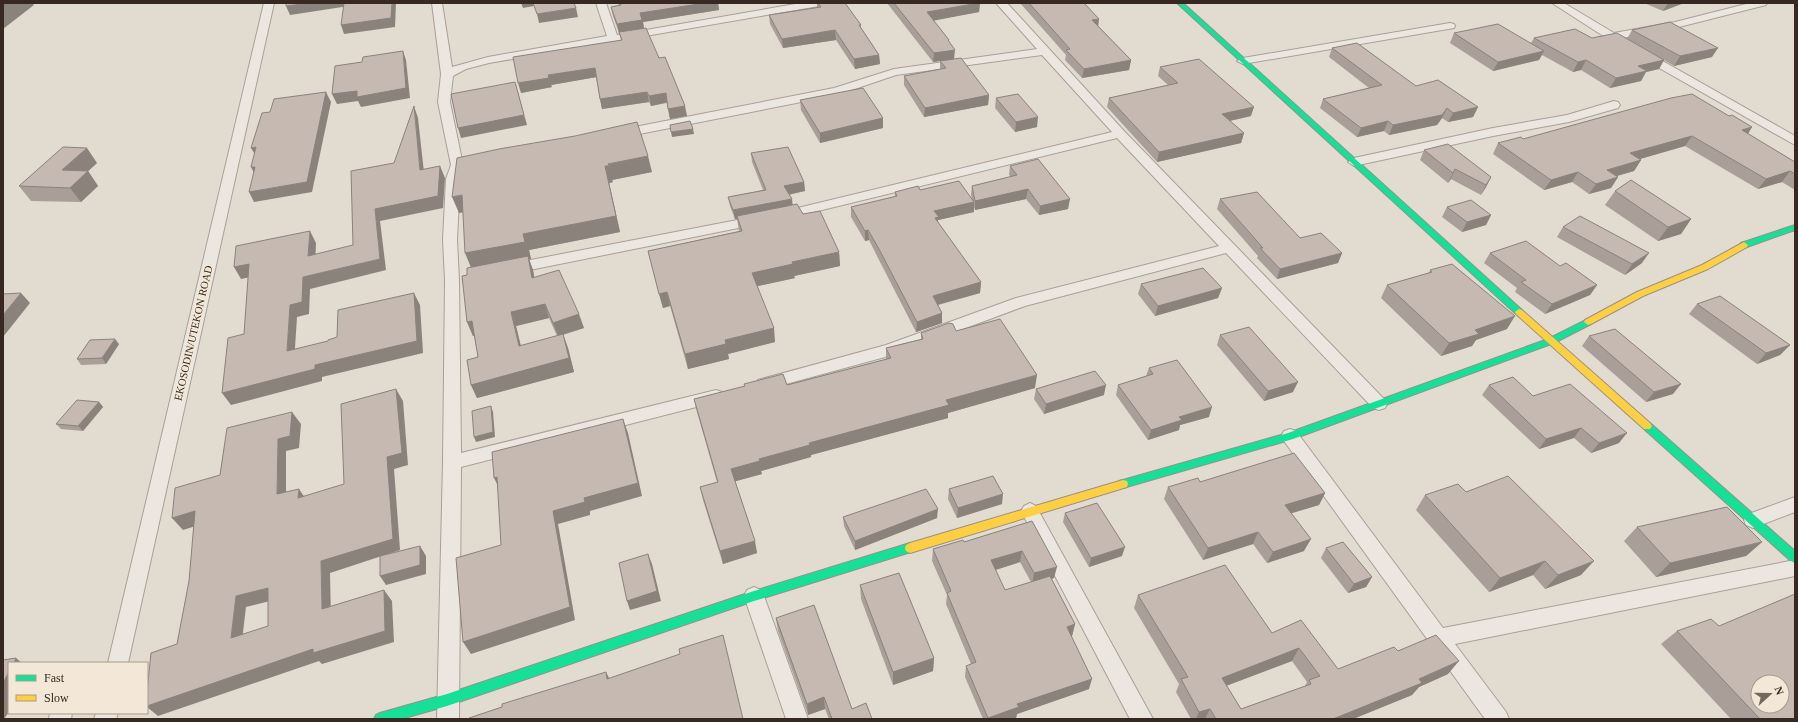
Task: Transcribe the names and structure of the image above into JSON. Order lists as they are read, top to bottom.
{
  "streets": {
    "street": ["EKOSODIN/UTEKON ROAD"]
  },
  "legend": ["Fast", "Slow"],
  "north": "right"
}
